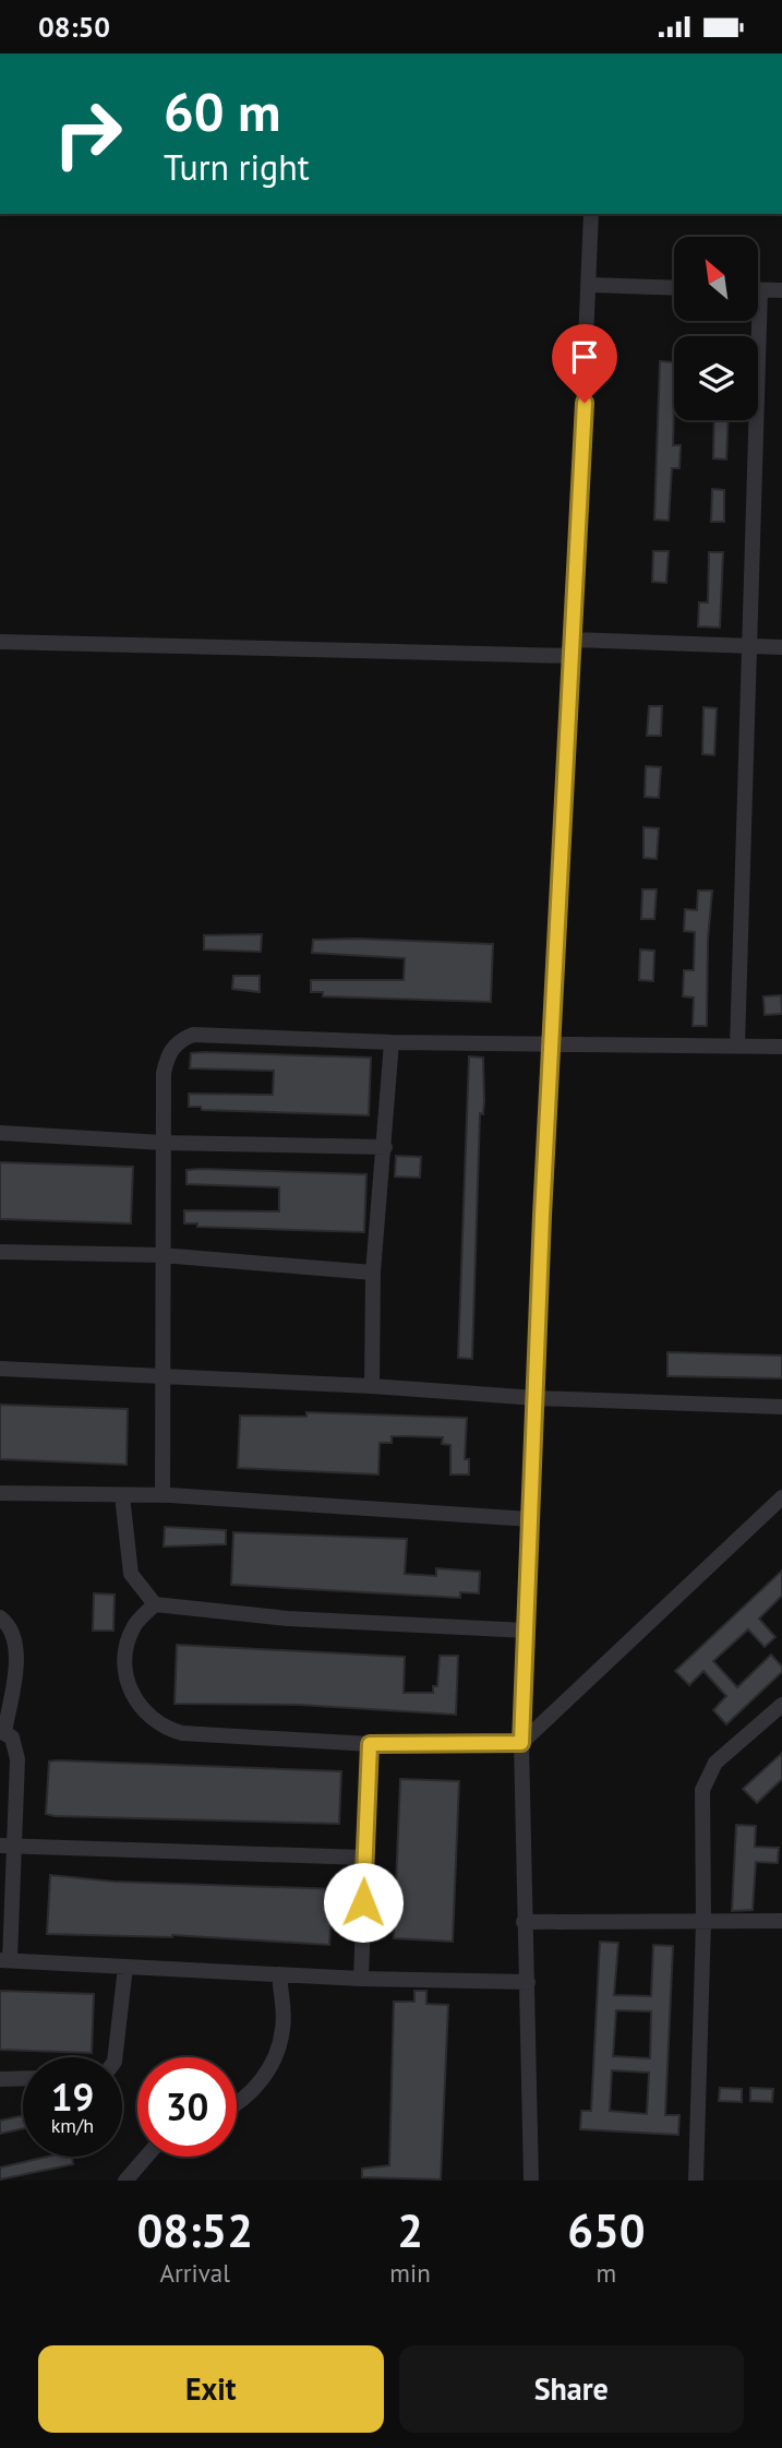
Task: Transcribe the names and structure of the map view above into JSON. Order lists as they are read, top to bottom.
{
  "north": "top left",
  "page": {
    "status": "08:50",
    "turn": ["60 m", "Turn right"],
    "speed": "19 km/h",
    "limit": "30",
    "eta": [
      "08:52",
      "Arrival",
      "2",
      "min",
      "650",
      "m"
    ],
    "buttons": ["Exit", "Share"]
  }
}
